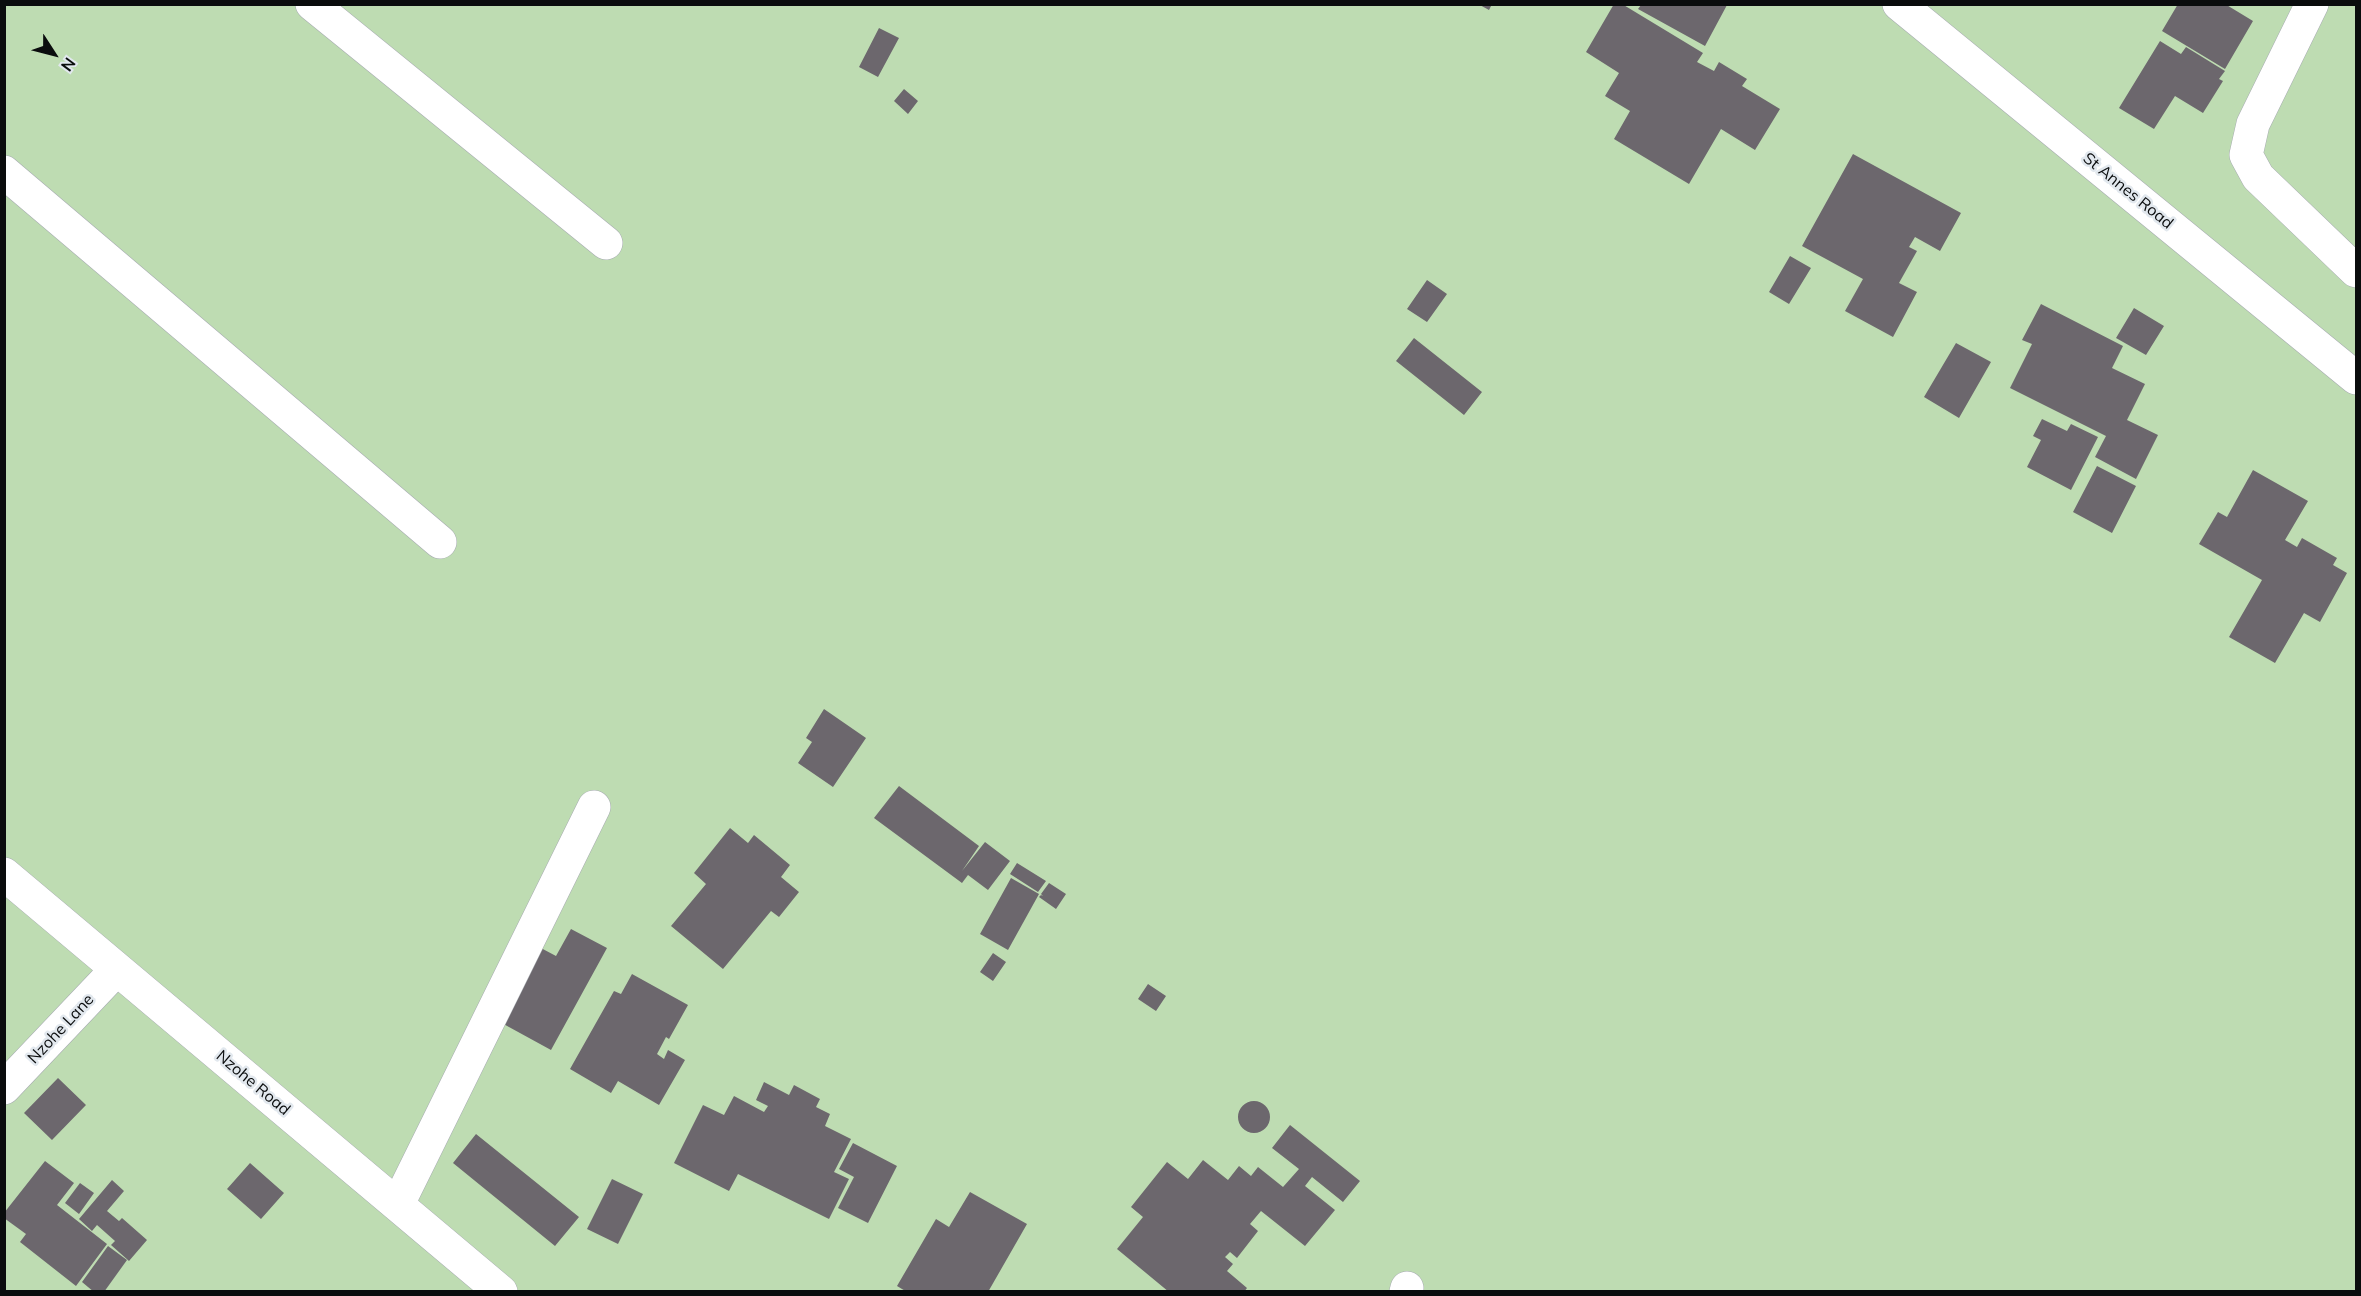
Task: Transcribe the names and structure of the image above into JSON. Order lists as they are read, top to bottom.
{
  "streets": {
    "street": ["St Annes Road", "Nzohe Lane", "Nzohe Road"]
  },
  "crossings": [
    ["Nzohe Lane", "Nzohe Road"]
  ],
  "north": "bottom right"
}
